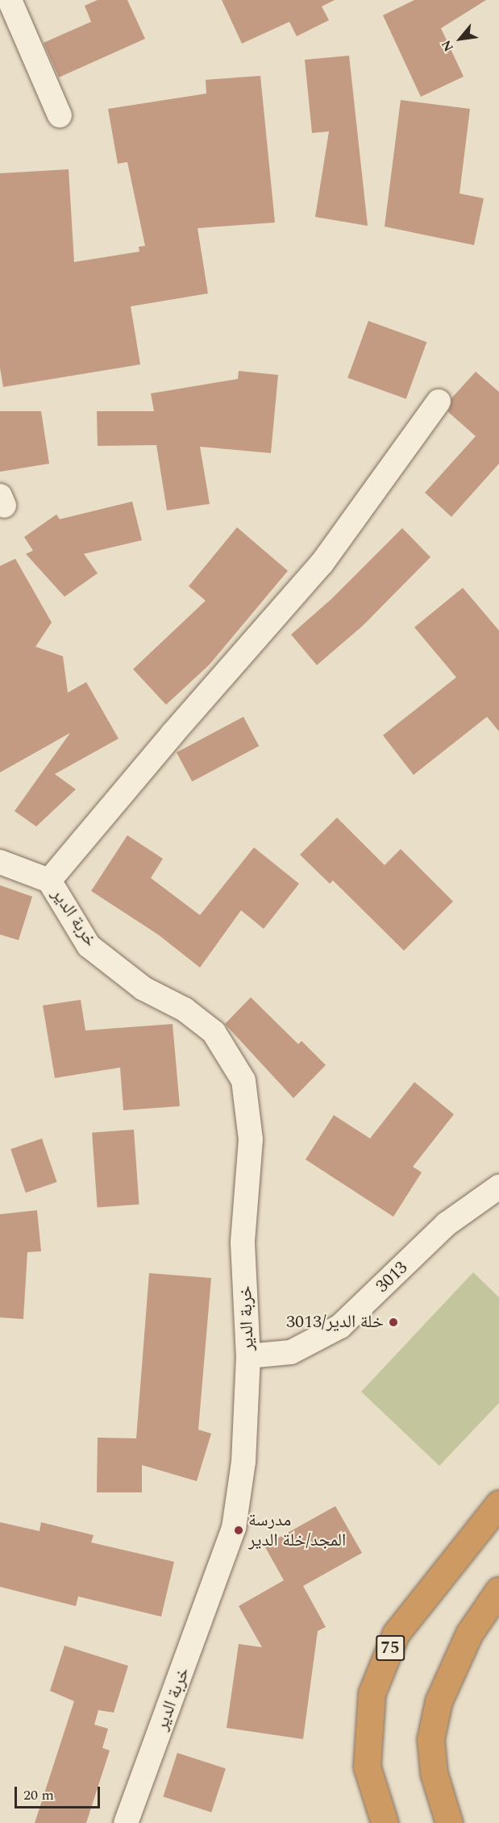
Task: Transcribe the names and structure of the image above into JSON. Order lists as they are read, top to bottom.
{
  "streets": {
    "highway": ["75"],
    "street": ["خربة الدير", "3013"]
  },
  "crossings": [
    ["خربة الدير", "3013"]
  ],
  "places": ["3013/خلة الدير", "مدرسة المجد/خلة الدير"],
  "scale_bar": "20 m",
  "north": "bottom left"
}
